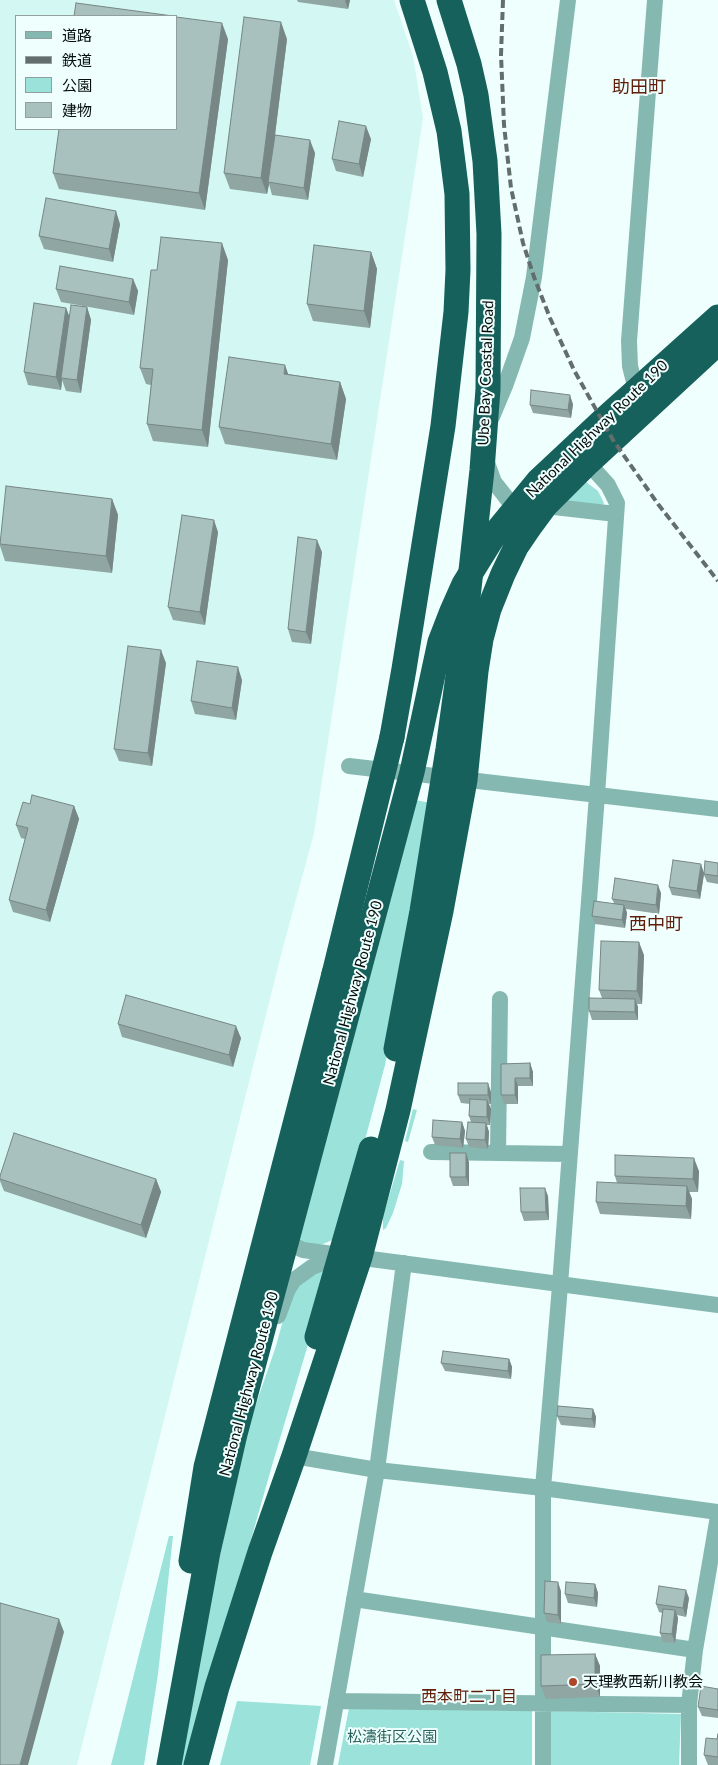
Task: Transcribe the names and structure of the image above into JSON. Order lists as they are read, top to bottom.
{
  "streets": {
    "highway": ["Ube Bay Coastal Road", "National Highway Route 190"]
  },
  "crossings": [
    ["Ube Bay Coastal Road", "National Highway Route 190"]
  ],
  "districts": ["助田町", "西中町", "西本町二丁目"],
  "parks": ["松濤街区公園"],
  "places": ["天理教西新川教会"],
  "legend": [
    "道路",
    "鉄道",
    "公園",
    "建物"
  ]
}
